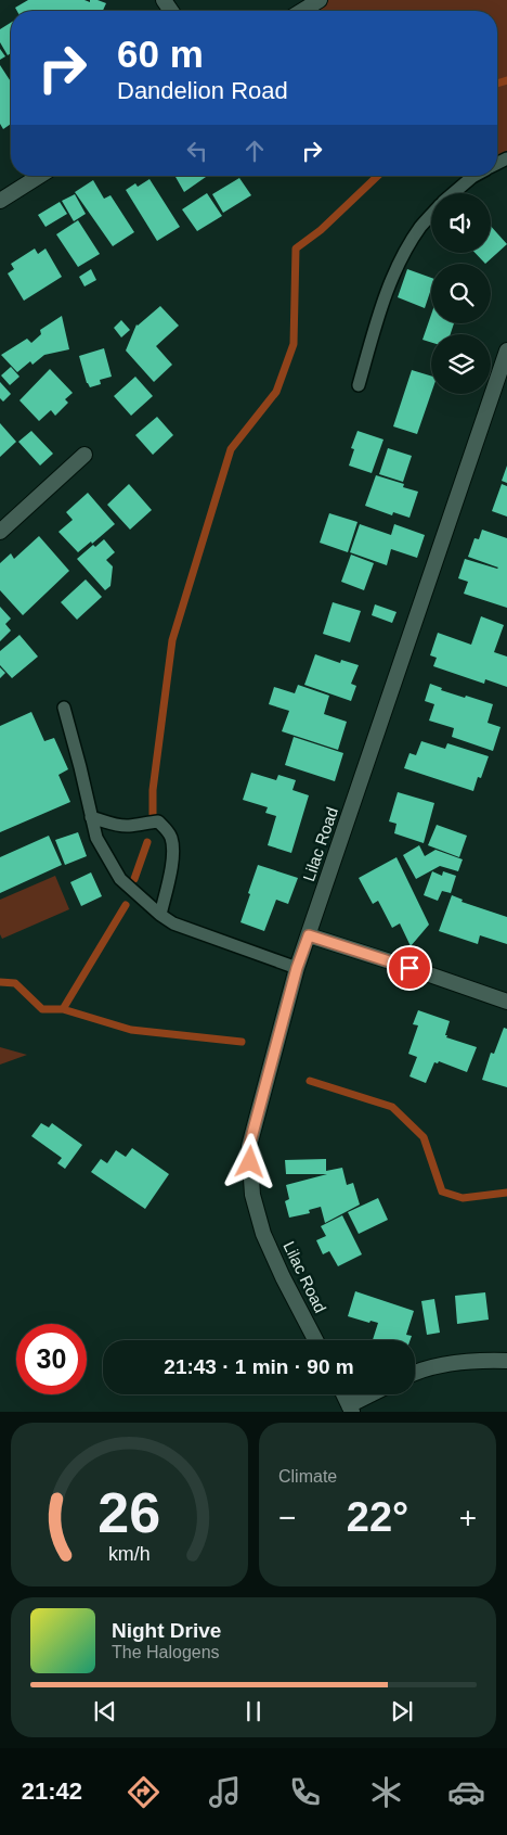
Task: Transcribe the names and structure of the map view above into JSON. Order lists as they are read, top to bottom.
{
  "streets": {
    "street": ["Lilac Road"]
  },
  "page": {
    "turn": ["60 m", "Dandelion Road"],
    "limit": "30",
    "trip": "21:43 · 1 min · 90 m",
    "tile": "Climate",
    "heat": ["−", "22°", "+"],
    "song": ["Night Drive", "The Halogens"],
    "tabs": "21:42",
    "gauge": ["26", "km/h"]
  }
}
